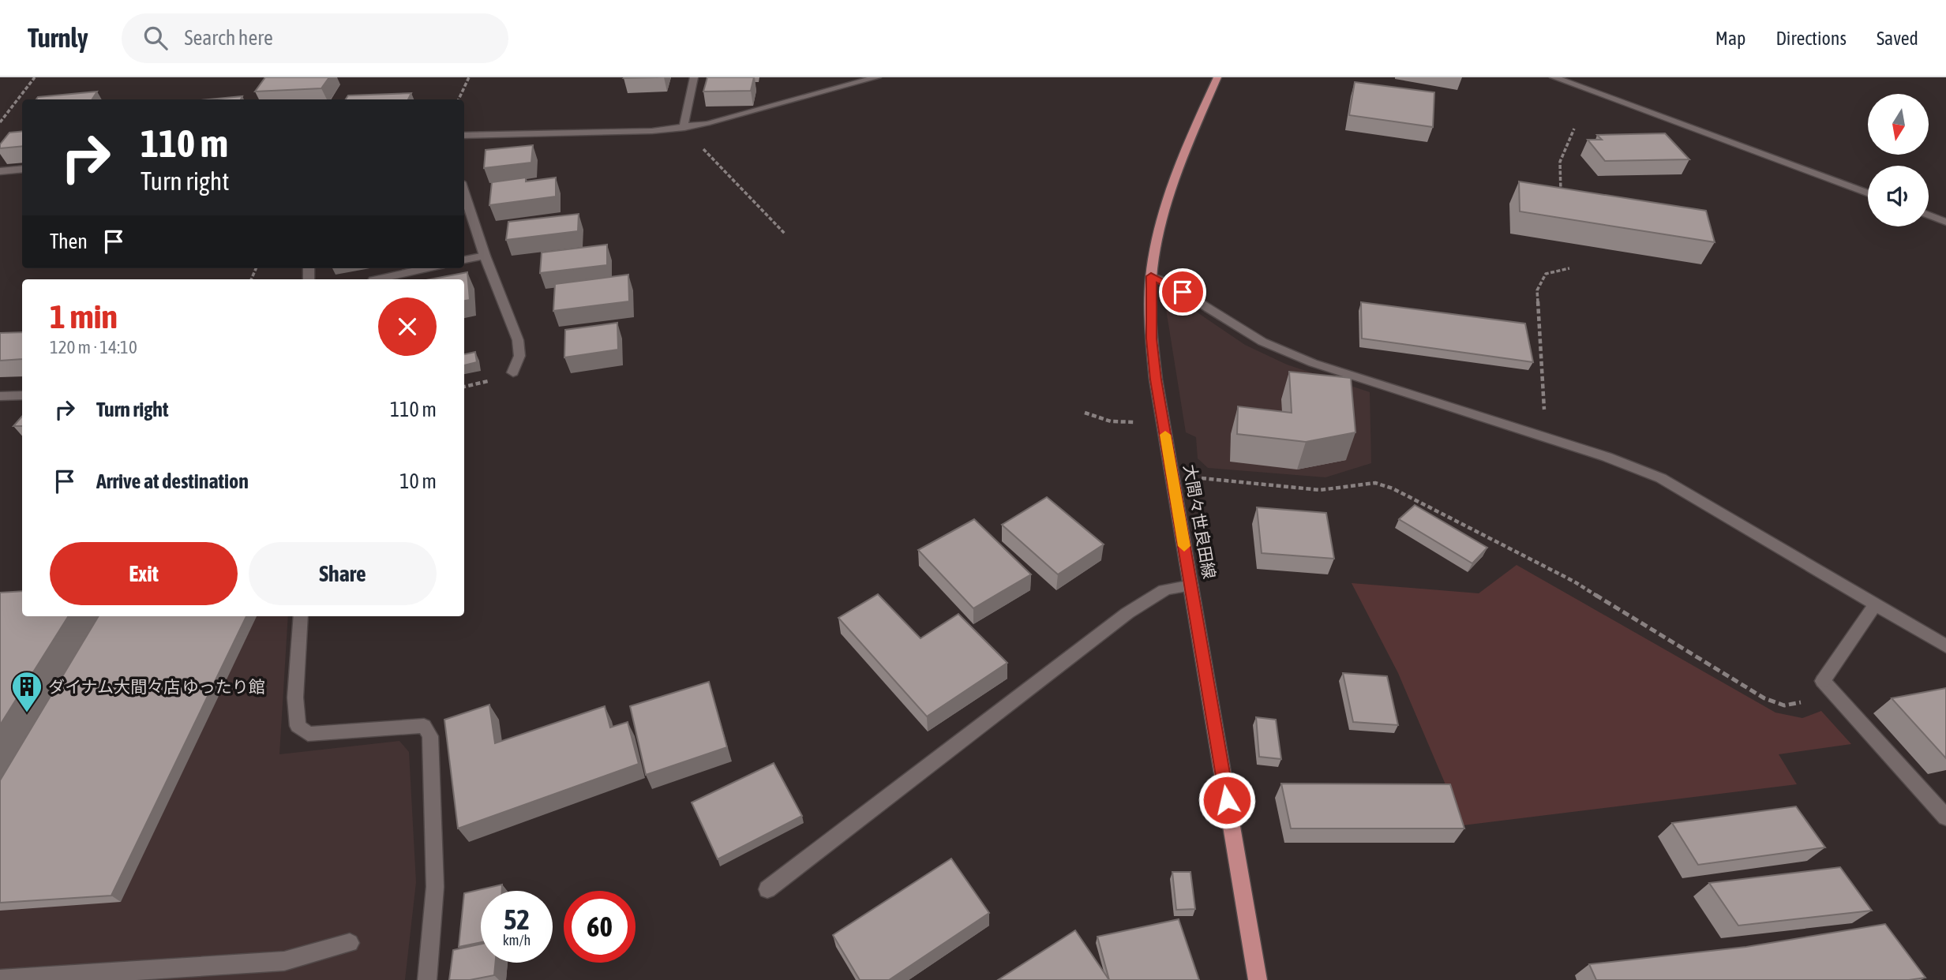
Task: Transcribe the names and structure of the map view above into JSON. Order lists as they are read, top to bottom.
{
  "streets": {
    "main road": ["大間々世良田線"]
  },
  "places": {
    "building": ["ダイナム大間々店 ゆったり館"]
  },
  "north": "bottom",
  "page": {
    "header": "Turnly",
    "search": "Search here",
    "nav": ["Map", "Directions", "Saved"],
    "turn": ["110 m", "Turn right"],
    "then": "Then",
    "heading": ["1 min", "120 m · 14:10"],
    "list": [
      {
        "name": "Turn right",
        "value": "110 m"
      },
      {
        "name": "Arrive at destination",
        "value": "10 m"
      }
    ],
    "buttons": ["Exit", "Share"],
    "speed": "52 km/h",
    "limit": "60"
  }
}
